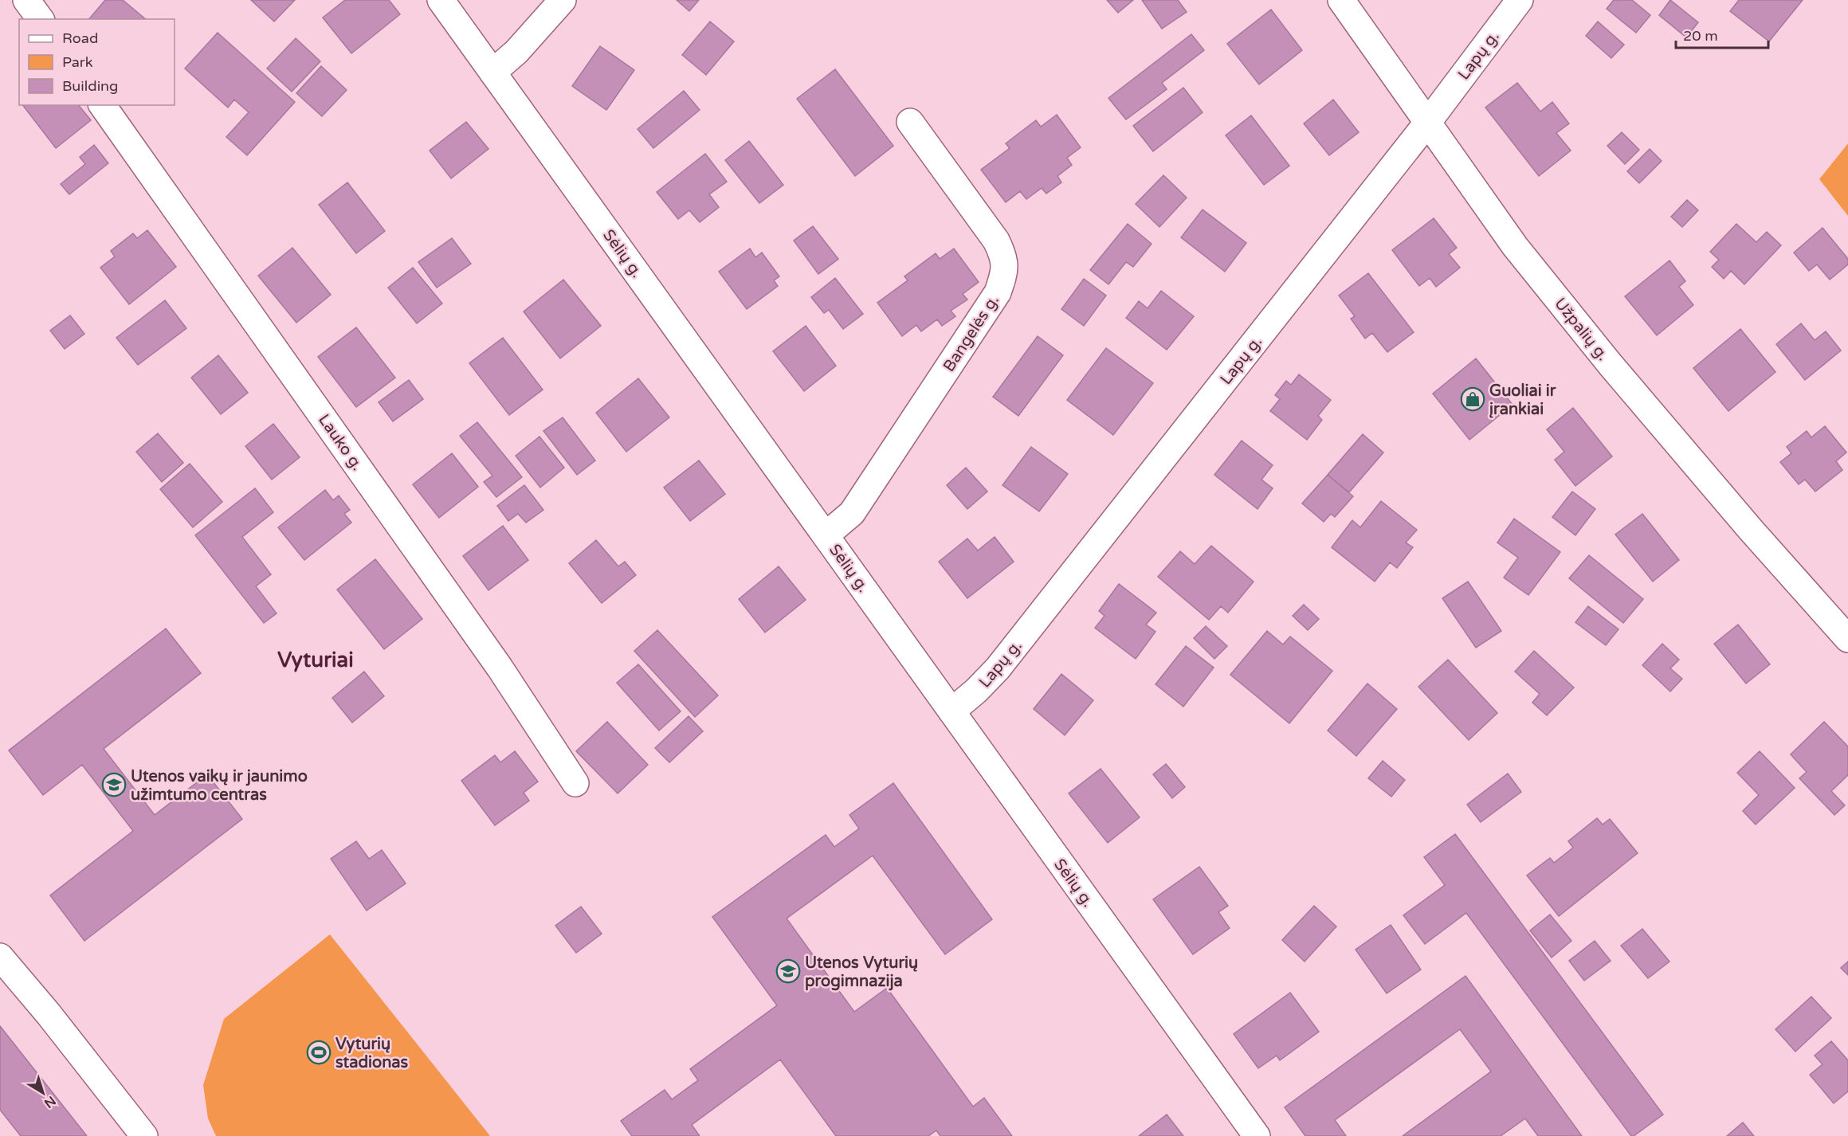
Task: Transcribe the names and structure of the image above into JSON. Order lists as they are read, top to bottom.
{
  "streets": {
    "street": [
      "Lapų g.",
      "Sėlių g.",
      "Užpalių g.",
      "Bangelės g.",
      "Lauko g."
    ]
  },
  "crossings": [
    ["Lapų g.", "Sėlių g."],
    ["Lapų g.", "Užpalių g."],
    ["Sėlių g.", "Bangelės g."]
  ],
  "districts": ["Vyturiai"],
  "places": {
    "shop": ["Guoliai ir įrankiai"],
    "school or university": ["Utenos vaikų ir jaunimo užimtumo centras", "Utenos Vyturių progimnazija"],
    "sports": ["Vyturių stadionas"]
  },
  "legend": ["Road", "Park", "Building"],
  "scale_bar": "20 m",
  "north": "bottom right"
}
